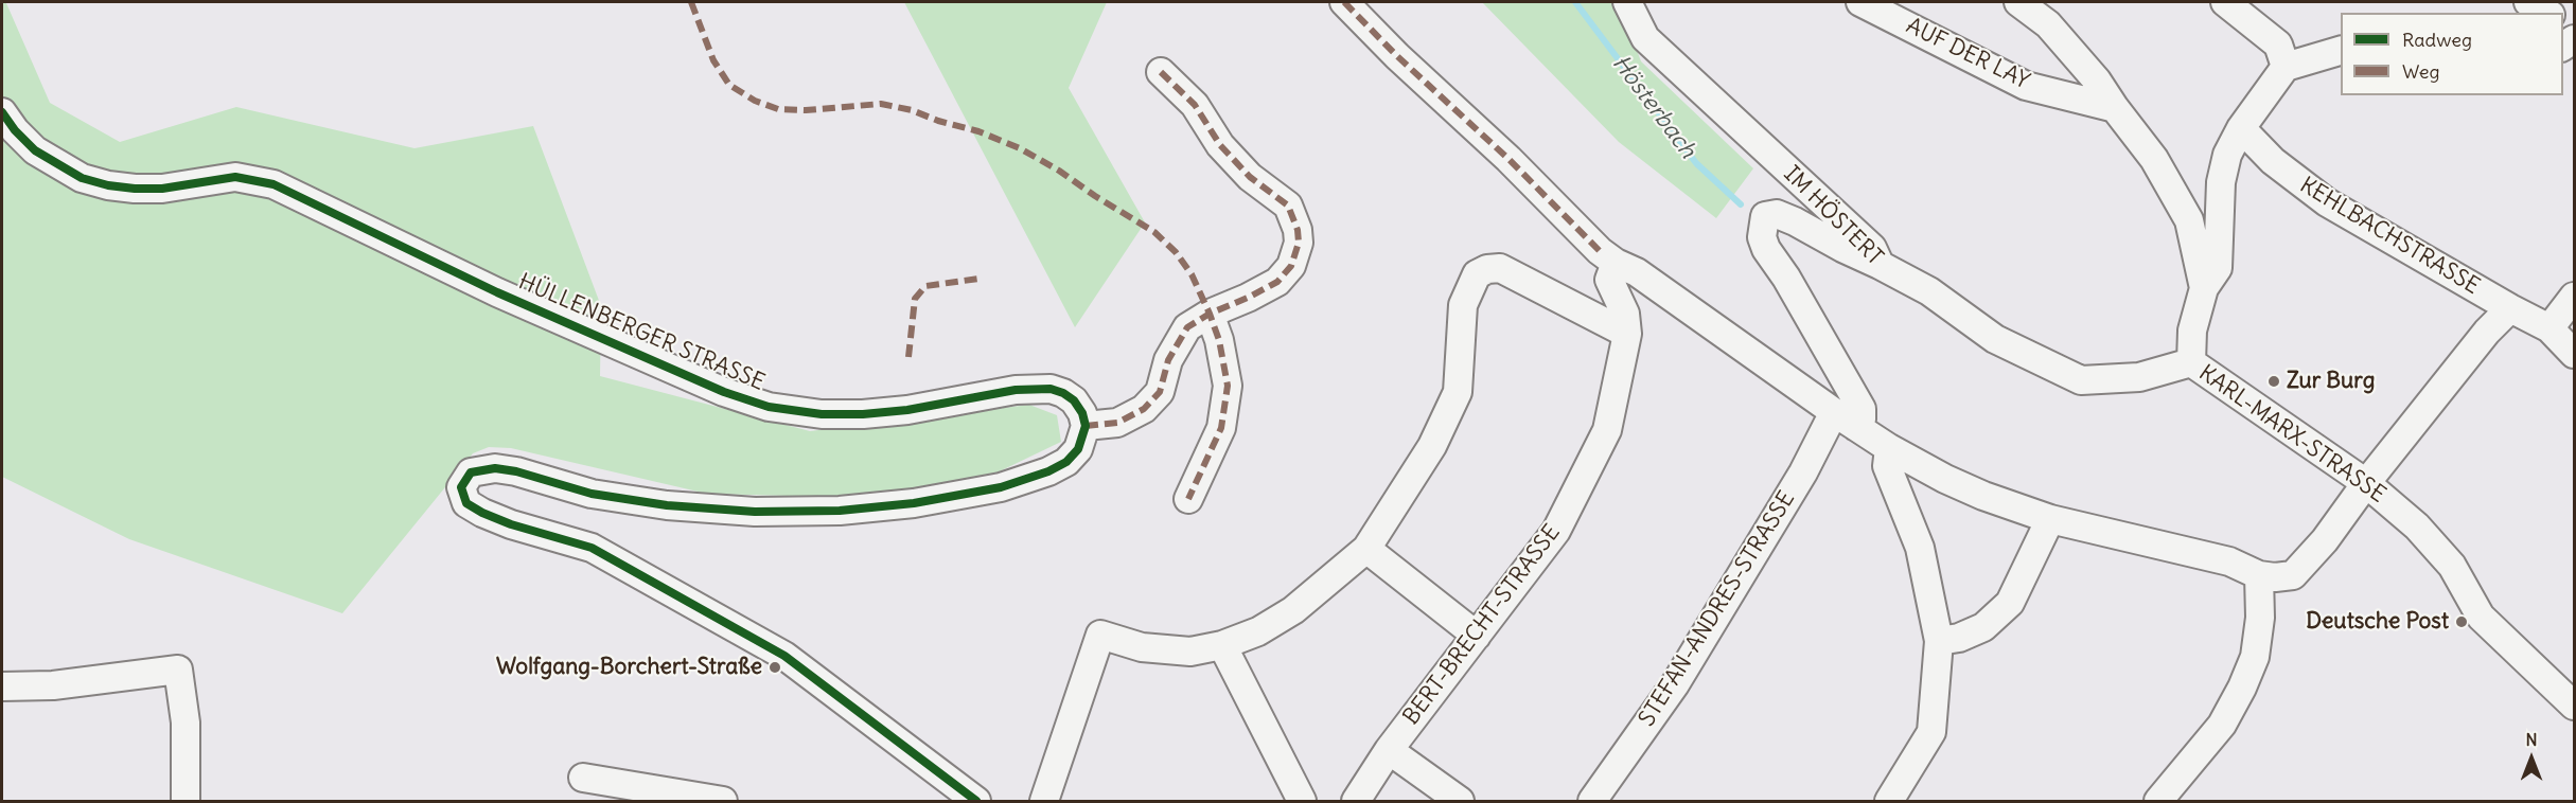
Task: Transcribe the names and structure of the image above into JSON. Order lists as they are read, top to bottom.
{
  "streets": {
    "street": [
      "AUF DER LAY",
      "IM HÖSTERT",
      "KEHLBACHSTRASSE",
      "HÜLLENBERGER STRASSE",
      "KARL-MARX-STRASSE",
      "STEFAN-ANDRES-STRASSE",
      "BERT-BRECHT-STRASSE"
    ]
  },
  "crossings": [
    ["AUF DER LAY", "KARL-MARX-STRASSE"],
    ["IM HÖSTERT", "KARL-MARX-STRASSE"]
  ],
  "water": ["Hösterbach"],
  "places": ["Zur Burg", "Deutsche Post", "Wolfgang-Borchert-Straße"],
  "legend": ["Radweg", "Weg"],
  "north": "top"
}
